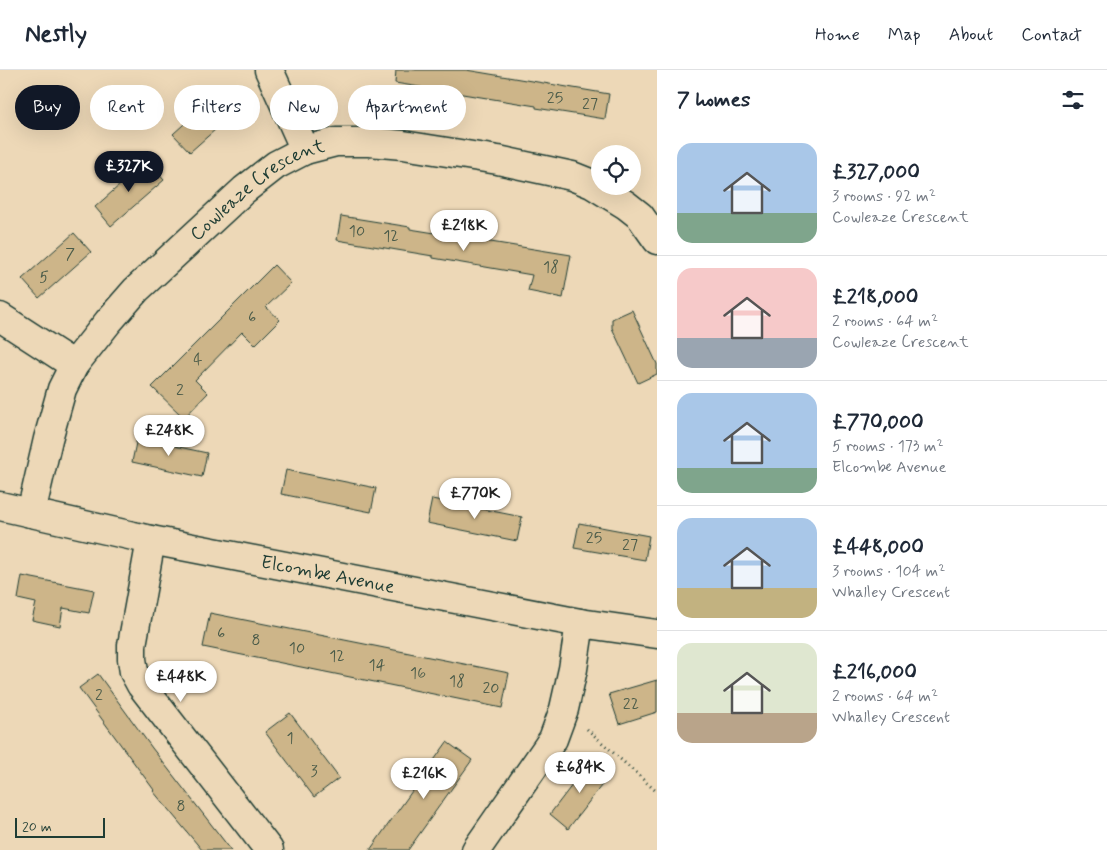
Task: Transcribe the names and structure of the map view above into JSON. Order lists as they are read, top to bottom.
{
  "streets": {
    "street": ["Cowleaze Crescent", "Elcombe Avenue"]
  },
  "crossings": [
    ["Cowleaze Crescent", "Elcombe Avenue"]
  ],
  "house_numbers": [
    "25",
    "27",
    "10",
    "12",
    "7",
    "18",
    "5",
    "6",
    "4",
    "2",
    "25",
    "27",
    "6",
    "8",
    "10",
    "12",
    "14",
    "16",
    "18",
    "20",
    "2",
    "22",
    "1",
    "3",
    "8"
  ],
  "scale_bar": "20 m",
  "page": {
    "header": "Nestly",
    "nav": [
      "Home",
      "Map",
      "About",
      "Contact"
    ],
    "heading": "7 homes",
    "chip": [
      "Buy",
      "Rent",
      "Filters",
      "New",
      "Apartment"
    ],
    "list": [
      {
        "name": "£327,000",
        "note": "3 rooms · 92 m² · Cowleaze Crescent"
      },
      {
        "name": "£218,000",
        "note": "2 rooms · 64 m² · Cowleaze Crescent"
      },
      {
        "name": "£770,000",
        "note": "5 rooms · 173 m² · Elcombe Avenue"
      },
      {
        "name": "£448,000",
        "note": "3 rooms · 104 m² · Whalley Crescent"
      },
      {
        "name": "£216,000",
        "note": "2 rooms · 64 m² · Whalley Crescent"
      }
    ],
    "price": [
      "£327K",
      "£218K",
      "£248K",
      "£770K",
      "£448K",
      "£684K",
      "£216K"
    ],
    "scale": "20 m"
  }
}
